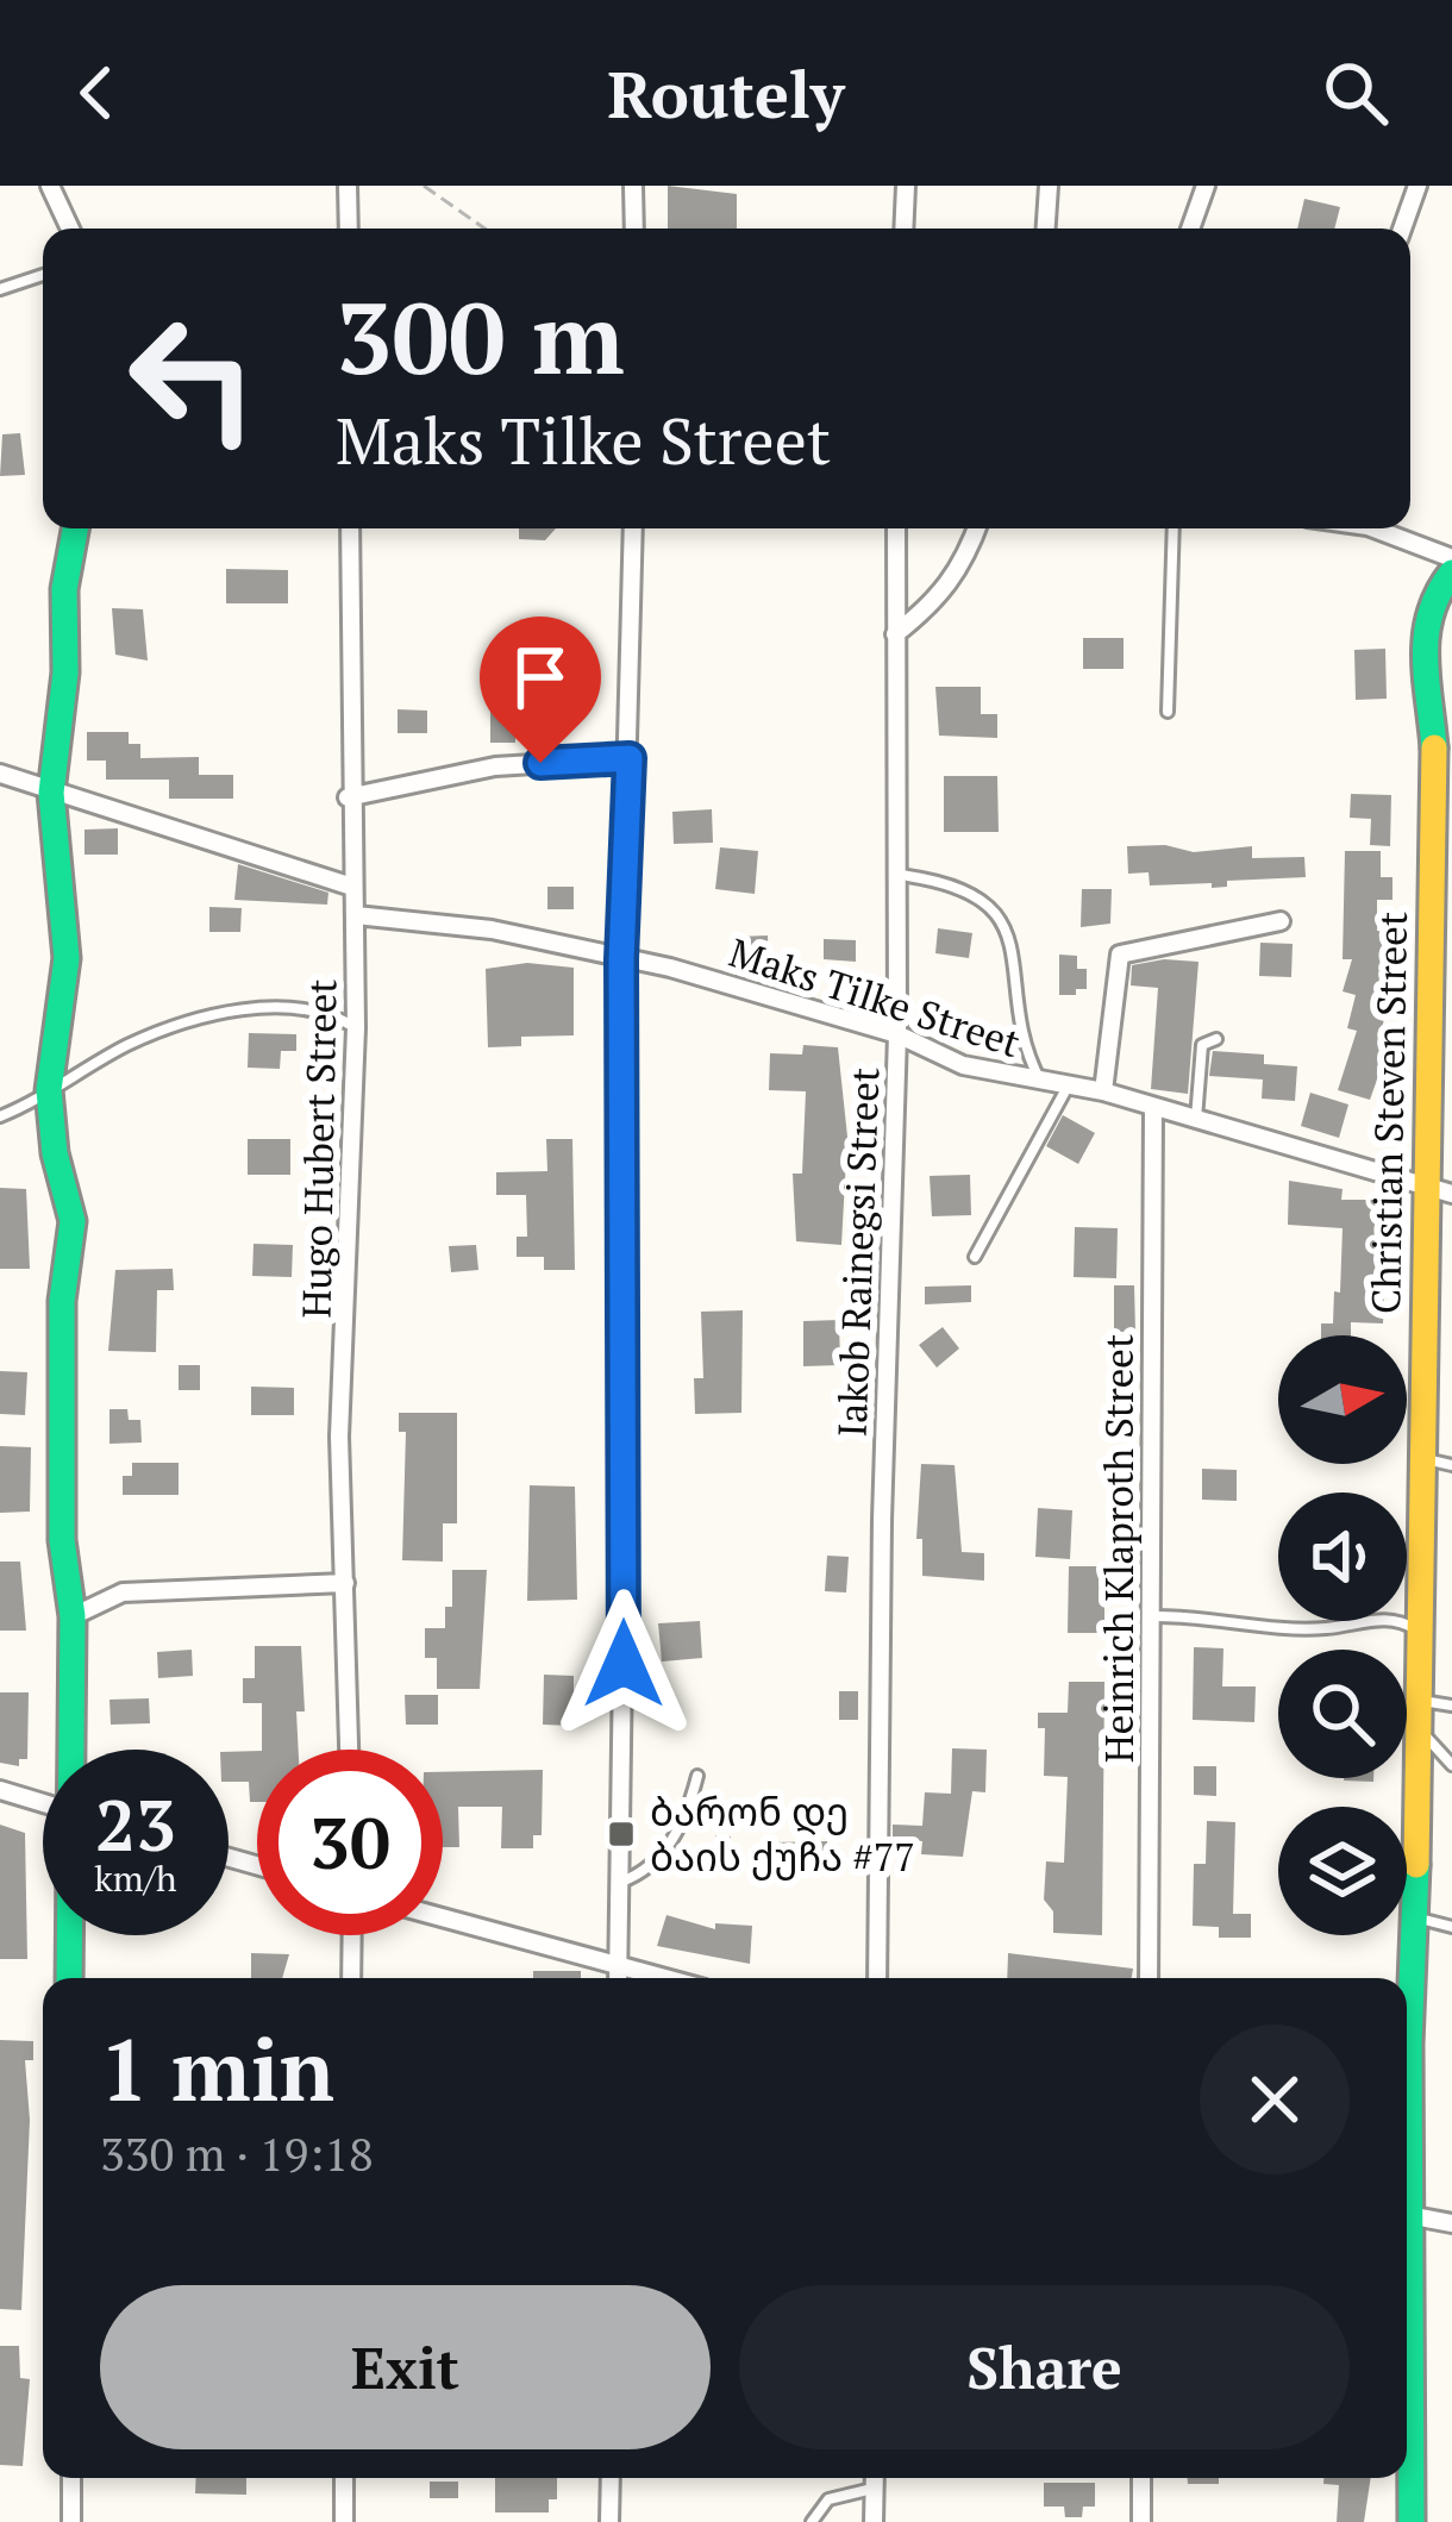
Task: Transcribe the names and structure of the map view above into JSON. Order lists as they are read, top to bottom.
{
  "streets": {
    "street": [
      "Maks Tilke Street",
      "Christian Steven Street",
      "Hugo Hubert Street",
      "Iakob Rainegsi Street",
      "Heinrich Klaproth Street"
    ]
  },
  "crossings": [
    ["Maks Tilke Street", "Christian Steven Street"],
    ["Maks Tilke Street", "Hugo Hubert Street"],
    ["Maks Tilke Street", "Iakob Rainegsi Street"],
    ["Maks Tilke Street", "Heinrich Klaproth Street"]
  ],
  "places": {
    "transit": ["ბარონ დე ბაის ქუჩა #77"]
  },
  "north": "right",
  "page": {
    "header": "Routely",
    "turn": ["300 m", "Maks Tilke Street"],
    "speed": "23 km/h",
    "limit": "30",
    "heading": ["1 min", "330 m · 19:18"],
    "buttons": ["Exit", "Share"]
  }
}
